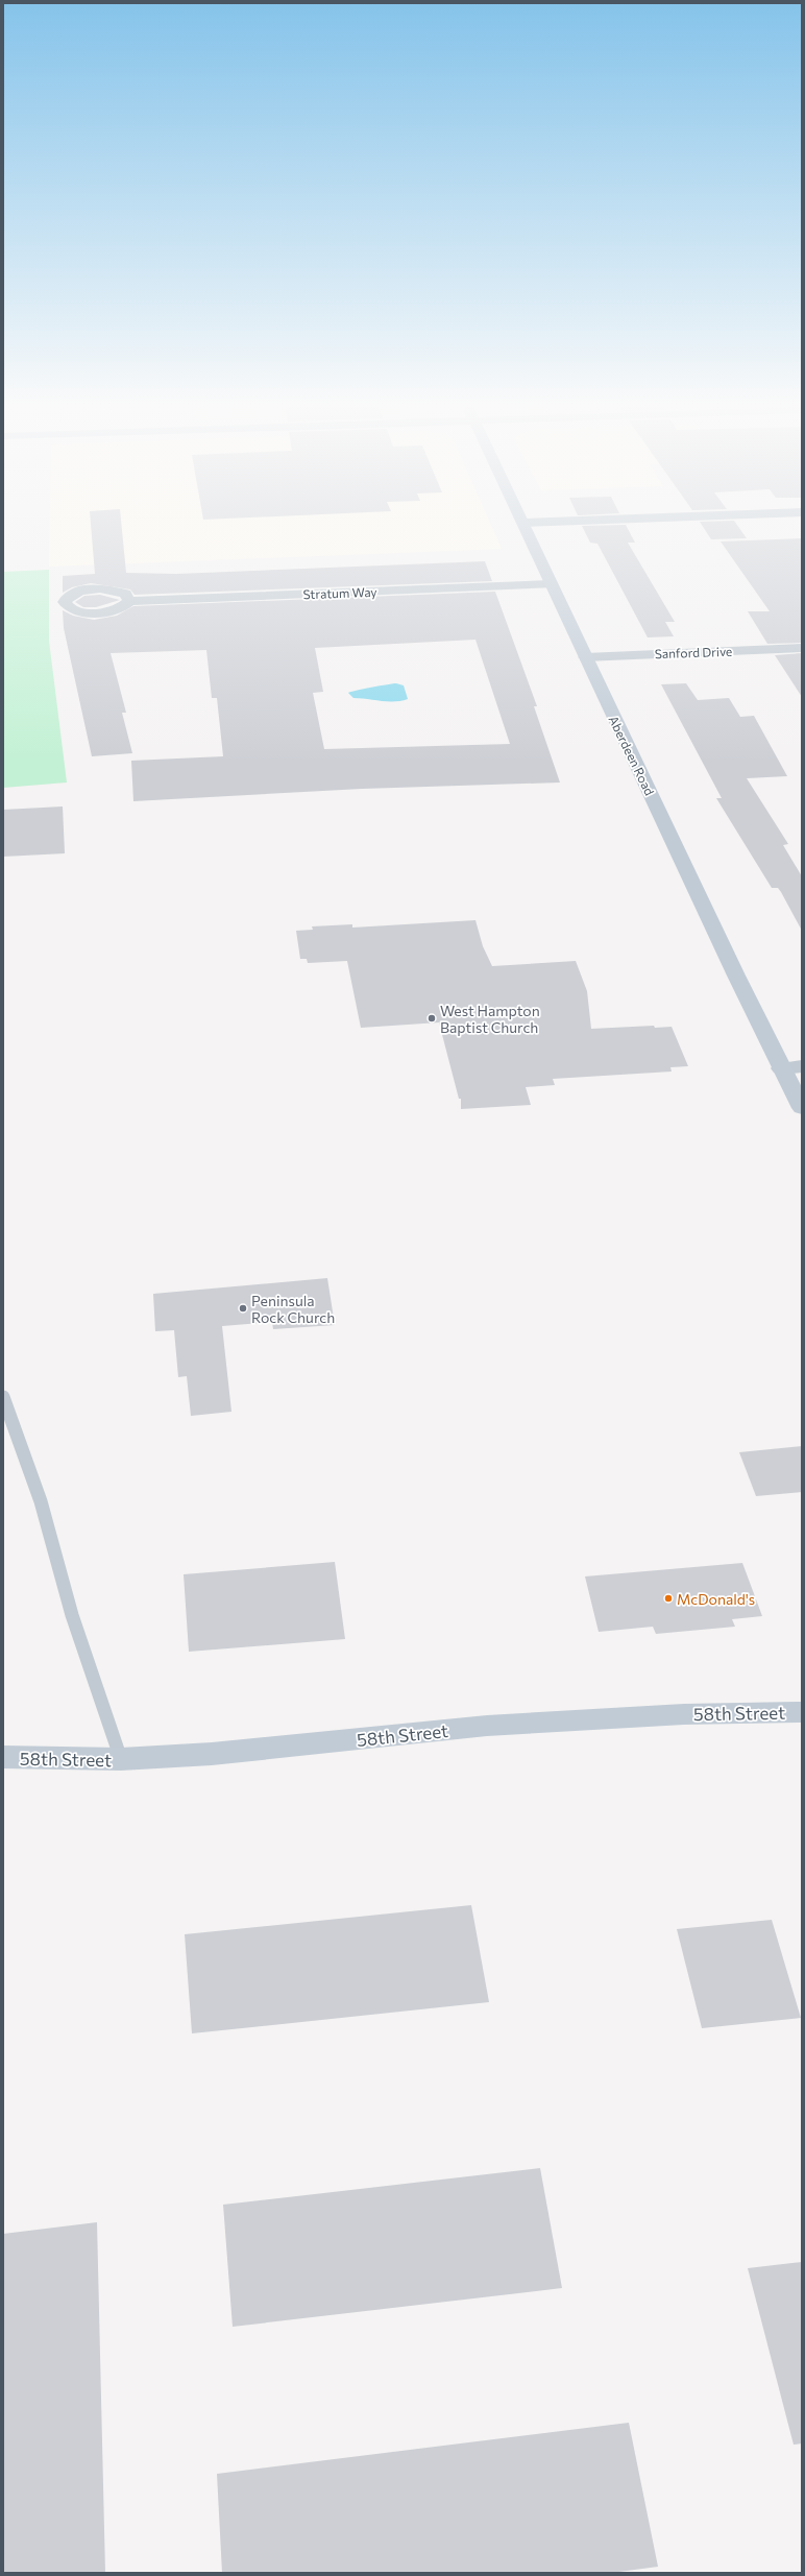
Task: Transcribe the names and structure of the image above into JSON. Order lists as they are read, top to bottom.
{
  "streets": {
    "main road": ["Aberdeen Road", "58th Street"],
    "street": ["Stratum Way", "Sanford Drive"]
  },
  "crossings": [
    ["Stratum Way", "Aberdeen Road"],
    ["Sanford Drive", "Aberdeen Road"]
  ],
  "places": ["West Hampton Baptist Church", "Peninsula Rock Church", "McDonald's"]
}
